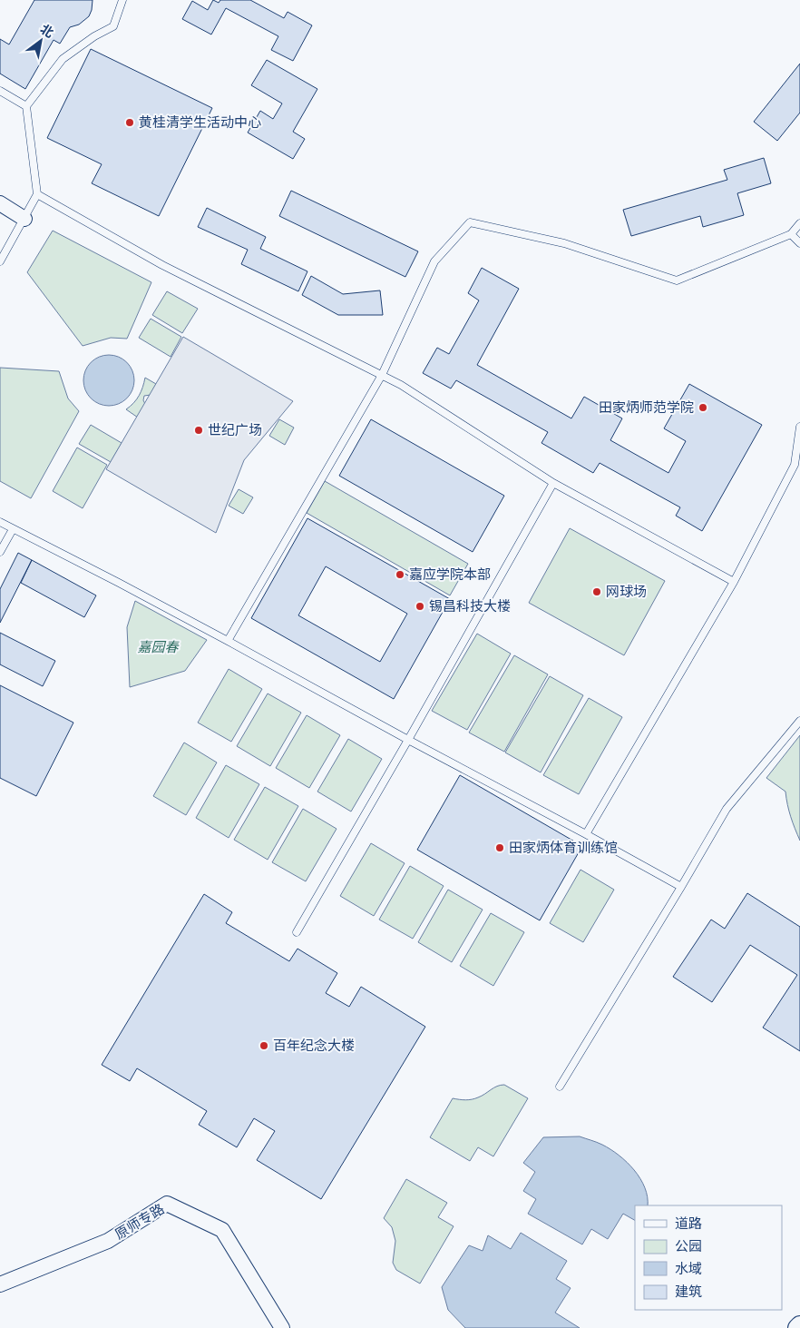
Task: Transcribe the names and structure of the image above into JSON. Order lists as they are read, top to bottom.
{
  "streets": {
    "street": ["原师专路"]
  },
  "parks": ["嘉园春"],
  "places": [
    "黄桂清学生活动中心",
    "田家炳师范学院",
    "世纪广场",
    "嘉应学院本部",
    "网球场",
    "锡昌科技大楼",
    "田家炳体育训练馆",
    "百年纪念大楼"
  ],
  "legend": [
    "道路",
    "公园",
    "水域",
    "建筑"
  ],
  "north": "top right"
}
